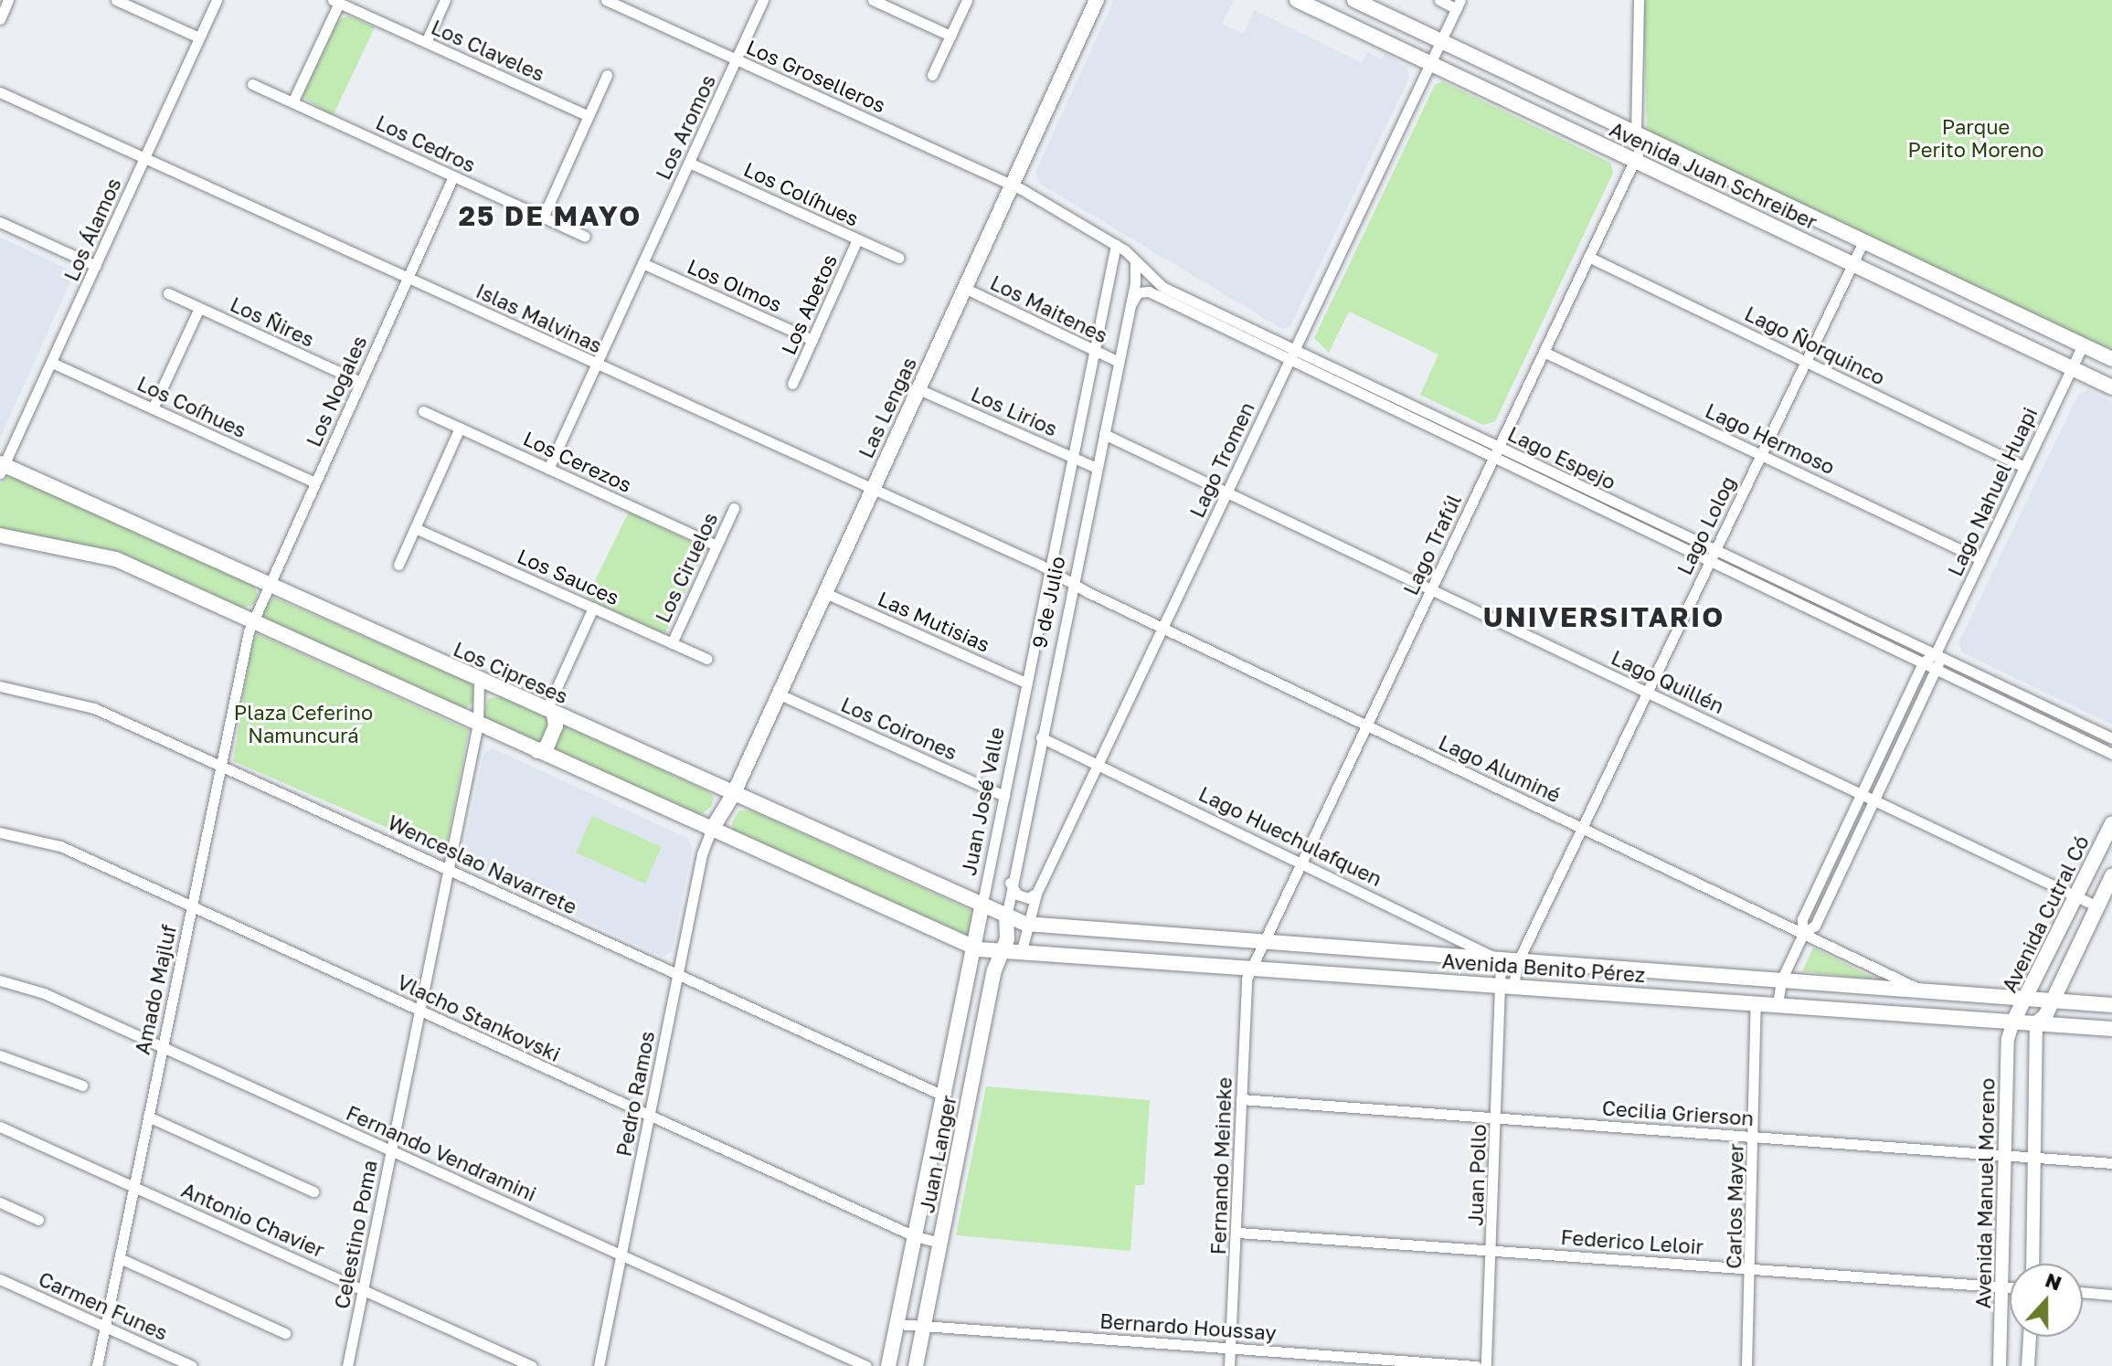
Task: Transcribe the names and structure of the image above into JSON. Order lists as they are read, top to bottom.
{
  "streets": {
    "main road": [
      "Avenida Juan Schreiber",
      "Las Lengas",
      "9 de Julio",
      "Los Cipreses",
      "Juan José Valle",
      "Avenida Cutral Có",
      "Avenida Benito Pérez",
      "Juan Langer"
    ],
    "street": [
      "Los Claveles",
      "Los Groselleros",
      "Los Aromos",
      "Los Cedros",
      "Los Colíhues",
      "Los Álamos",
      "Los Olmos",
      "Los Abetos",
      "Los Maitenes",
      "Islas Malvinas",
      "Los Ñires",
      "Lago Ñorquinco",
      "Los Nogales",
      "Los Coíhues",
      "Los Lirios",
      "Lago Hermoso",
      "Lago Espejo",
      "Lago Tromen",
      "Los Cerezos",
      "Lago Nahuel Huapi",
      "Lago Lolog",
      "Lago Trafúl",
      "Los Ciruelos",
      "Los Sauces",
      "Las Mutisias",
      "Lago Quillén",
      "Los Coirones",
      "Lago Aluminé",
      "Lago Huechulafquen",
      "Wenceslao Navarrete",
      "Amado Majluf",
      "Vlacho Stankovski",
      "Pedro Ramos",
      "Cecilia Grierson",
      "Fernando Vendramini",
      "Fernando Meineke",
      "Juan Pollo",
      "Avenida Manuel Moreno",
      "Carlos Mayer",
      "Antonio Chavier",
      "Celestino Poma",
      "Federico Leloir",
      "Carmen Funes",
      "Bernardo Houssay"
    ]
  },
  "crossings": [
    ["Los Groselleros", "Los Aromos"],
    ["Los Groselleros", "Las Lengas"],
    ["Los Groselleros", "Lago Espejo"],
    ["Los Aromos", "Los Colíhues"],
    ["Los Aromos", "Los Olmos"],
    ["Los Aromos", "Islas Malvinas"],
    ["Los Aromos", "Los Cerezos"],
    ["Los Cedros", "Los Nogales"],
    ["Avenida Juan Schreiber", "Lago Tromen"],
    ["Avenida Juan Schreiber", "Lago Nahuel Huapi"],
    ["Avenida Juan Schreiber", "Lago Lolog"],
    ["Avenida Juan Schreiber", "Lago Trafúl"],
    ["Los Colíhues", "Los Abetos"],
    ["Los Álamos", "Islas Malvinas"],
    ["Los Álamos", "Los Coíhues"],
    ["Los Álamos", "Los Cipreses"],
    ["Los Olmos", "Los Abetos"],
    ["Los Maitenes", "Las Lengas"],
    ["Los Maitenes", "9 de Julio"],
    ["Los Maitenes", "Juan José Valle"],
    ["Islas Malvinas", "Los Nogales"],
    ["Islas Malvinas", "Las Lengas"],
    ["Islas Malvinas", "Lago Aluminé"],
    ["Islas Malvinas", "Juan José Valle"],
    ["Los Ñires", "Los Nogales"],
    ["Lago Ñorquinco", "Lago Nahuel Huapi"],
    ["Lago Ñorquinco", "Lago Lolog"],
    ["Lago Ñorquinco", "Lago Trafúl"],
    ["Los Nogales", "Los Coíhues"],
    ["Los Nogales", "Los Cipreses"],
    ["Los Nogales", "Amado Majluf"],
    ["Las Lengas", "Los Lirios"],
    ["Las Lengas", "Lago Espejo"],
    ["Las Lengas", "Las Mutisias"],
    ["Las Lengas", "Los Cipreses"],
    ["Las Lengas", "Los Coirones"],
    ["Las Lengas", "Pedro Ramos"],
    ["Los Lirios", "9 de Julio"],
    ["Los Lirios", "Juan José Valle"],
    ["Lago Hermoso", "Lago Nahuel Huapi"],
    ["Lago Hermoso", "Lago Lolog"],
    ["Lago Hermoso", "Lago Trafúl"],
    ["Lago Espejo", "Lago Tromen"],
    ["Lago Espejo", "Lago Nahuel Huapi"],
    ["Lago Espejo", "Lago Lolog"],
    ["Lago Espejo", "Lago Trafúl"],
    ["Lago Espejo", "9 de Julio"],
    ["Lago Espejo", "Juan José Valle"],
    ["Lago Tromen", "Lago Quillén"],
    ["Lago Tromen", "Lago Aluminé"],
    ["Lago Tromen", "Lago Huechulafquen"],
    ["Lago Tromen", "Avenida Benito Pérez"],
    ["Los Cerezos", "Los Ciruelos"],
    ["Lago Nahuel Huapi", "Lago Quillén"],
    ["Lago Nahuel Huapi", "Lago Aluminé"],
    ["Lago Nahuel Huapi", "Avenida Benito Pérez"],
    ["Lago Lolog", "Lago Quillén"],
    ["Lago Lolog", "Lago Aluminé"],
    ["Lago Lolog", "Avenida Benito Pérez"],
    ["Lago Lolog", "Juan Pollo"],
    ["Lago Trafúl", "Lago Quillén"],
    ["Lago Trafúl", "Lago Aluminé"],
    ["Lago Trafúl", "Lago Huechulafquen"],
    ["Lago Trafúl", "Avenida Benito Pérez"],
    ["Lago Trafúl", "Fernando Meineke"],
    ["Los Ciruelos", "Los Sauces"],
    ["9 de Julio", "Los Cipreses"],
    ["9 de Julio", "Lago Quillén"],
    ["9 de Julio", "Lago Aluminé"],
    ["9 de Julio", "Lago Huechulafquen"],
    ["9 de Julio", "Avenida Benito Pérez"],
    ["9 de Julio", "Juan Langer"],
    ["Las Mutisias", "Juan José Valle"],
    ["Los Cipreses", "Juan José Valle"],
    ["Los Cipreses", "Avenida Benito Pérez"],
    ["Los Cipreses", "Celestino Poma"],
    ["Lago Quillén", "Avenida Cutral Có"],
    ["Los Coirones", "Juan José Valle"],
    ["Lago Aluminé", "Avenida Benito Pérez"],
    ["Juan José Valle", "Wenceslao Navarrete"],
    ["Juan José Valle", "Avenida Benito Pérez"],
    ["Juan José Valle", "Vlacho Stankovski"],
    ["Juan José Valle", "Bernardo Houssay"],
    ["Lago Huechulafquen", "Avenida Benito Pérez"],
    ["Wenceslao Navarrete", "Amado Majluf"],
    ["Wenceslao Navarrete", "Pedro Ramos"],
    ["Wenceslao Navarrete", "Celestino Poma"],
    ["Avenida Cutral Có", "Avenida Benito Pérez"],
    ["Avenida Cutral Có", "Avenida Manuel Moreno"],
    ["Avenida Benito Pérez", "Juan Langer"],
    ["Avenida Benito Pérez", "Fernando Meineke"],
    ["Avenida Benito Pérez", "Juan Pollo"],
    ["Avenida Benito Pérez", "Avenida Manuel Moreno"],
    ["Avenida Benito Pérez", "Carlos Mayer"],
    ["Amado Majluf", "Vlacho Stankovski"],
    ["Amado Majluf", "Fernando Vendramini"],
    ["Amado Majluf", "Antonio Chavier"],
    ["Amado Majluf", "Carmen Funes"],
    ["Vlacho Stankovski", "Pedro Ramos"],
    ["Vlacho Stankovski", "Juan Langer"],
    ["Vlacho Stankovski", "Celestino Poma"],
    ["Pedro Ramos", "Fernando Vendramini"],
    ["Cecilia Grierson", "Fernando Meineke"],
    ["Cecilia Grierson", "Juan Pollo"],
    ["Cecilia Grierson", "Avenida Manuel Moreno"],
    ["Cecilia Grierson", "Carlos Mayer"],
    ["Fernando Vendramini", "Celestino Poma"],
    ["Juan Langer", "Bernardo Houssay"],
    ["Fernando Meineke", "Federico Leloir"],
    ["Fernando Meineke", "Bernardo Houssay"],
    ["Juan Pollo", "Federico Leloir"],
    ["Avenida Manuel Moreno", "Federico Leloir"],
    ["Carlos Mayer", "Federico Leloir"],
    ["Antonio Chavier", "Celestino Poma"]
  ],
  "districts": ["25 DE MAYO", "UNIVERSITARIO"],
  "parks": ["Parque Perito Moreno", "Plaza Ceferino Namuncurá"],
  "north": "top"
}
